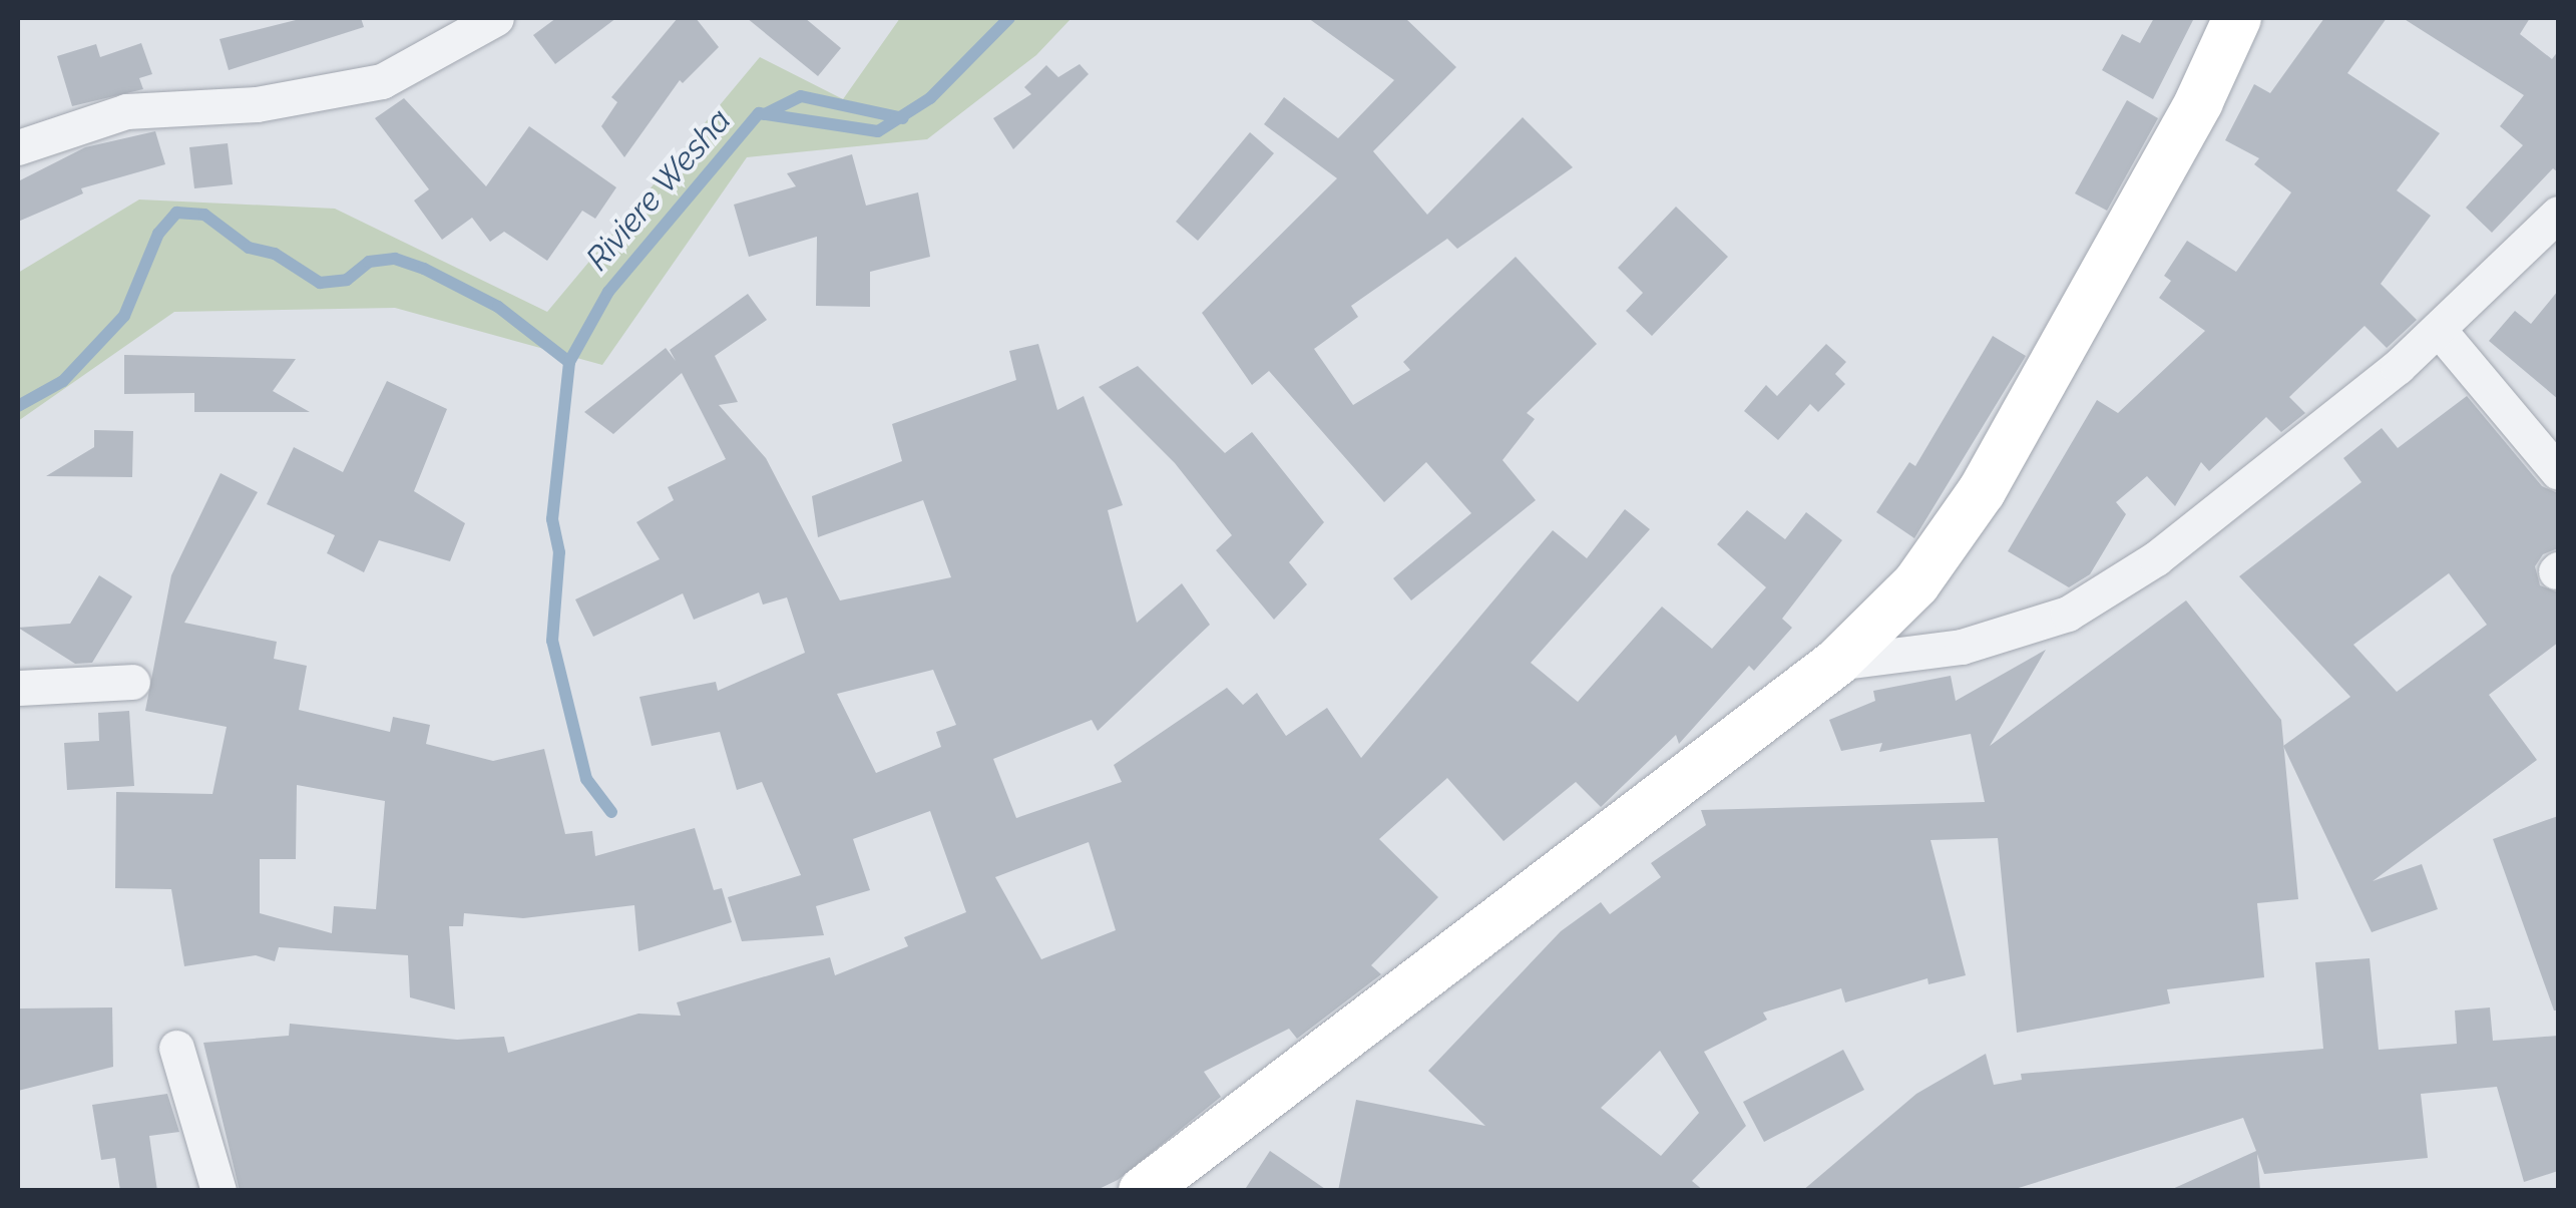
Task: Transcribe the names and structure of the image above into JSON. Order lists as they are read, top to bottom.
{
  "water": ["Riviere Wesha"]
}
